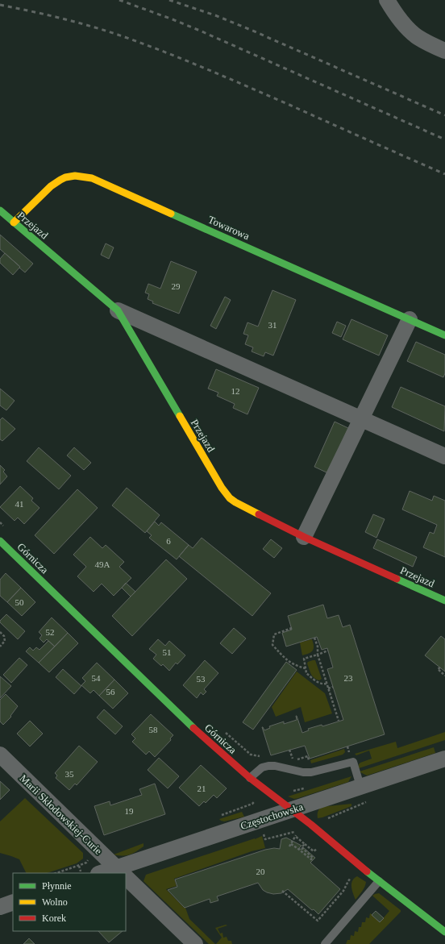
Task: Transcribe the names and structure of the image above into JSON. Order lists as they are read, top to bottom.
{
  "streets": {
    "street": [
      "Przejazd",
      "Towarowa",
      "Górnicza",
      "Marii Skłodowskiej-Curie",
      "Częstochowska"
    ]
  },
  "crossings": [
    ["Przejazd", "Towarowa"],
    ["Górnicza", "Częstochowska"],
    ["Marii Skłodowskiej-Curie", "Częstochowska"]
  ],
  "house_numbers": [
    "29",
    "31",
    "12",
    "41",
    "6",
    "49A",
    "50",
    "52",
    "51",
    "54",
    "23",
    "53",
    "56",
    "58",
    "35",
    "21",
    "19",
    "20"
  ],
  "legend": ["Płynnie", "Wolno", "Korek"]
}
